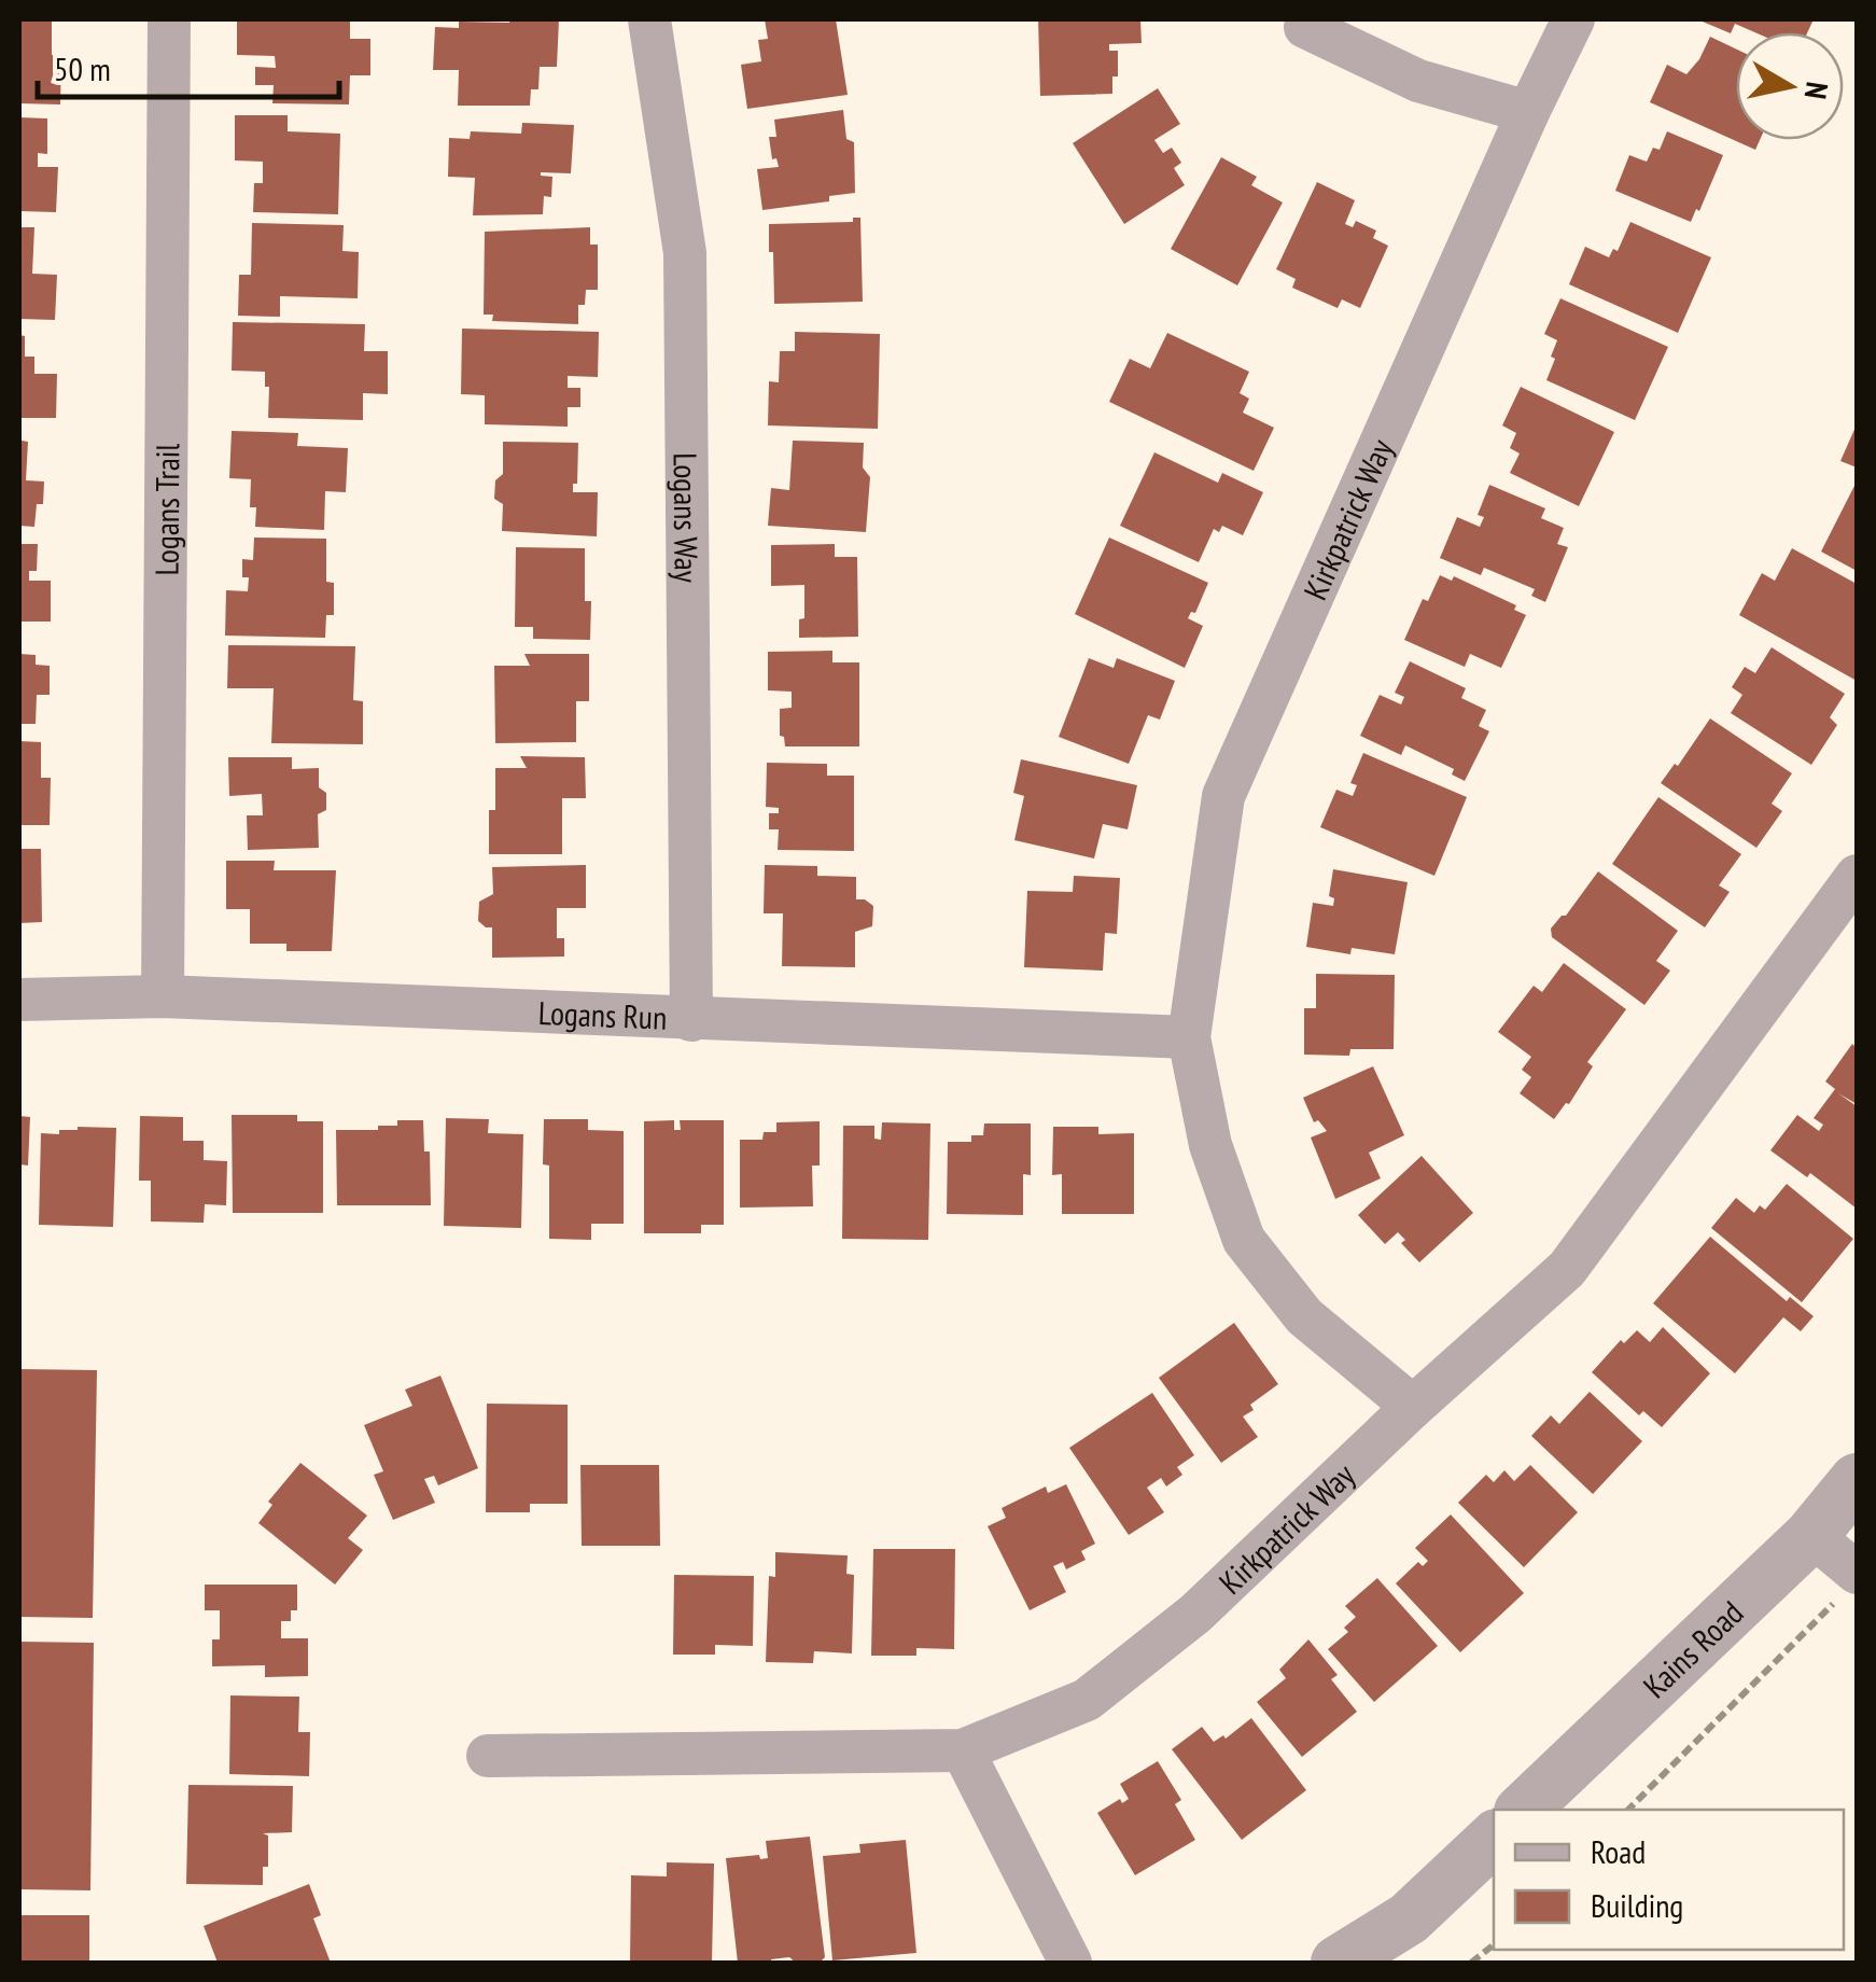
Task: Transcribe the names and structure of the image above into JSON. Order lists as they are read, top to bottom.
{
  "streets": {
    "street": [
      "Logans Trail",
      "Logans Way",
      "Kirkpatrick Way",
      "Logans Run",
      "Kains Road"
    ]
  },
  "crossings": [
    ["Logans Trail", "Logans Run"],
    ["Logans Way", "Logans Run"],
    ["Kirkpatrick Way", "Logans Run"]
  ],
  "legend": ["Road", "Building"],
  "scale_bar": "50 m",
  "north": "right"
}
